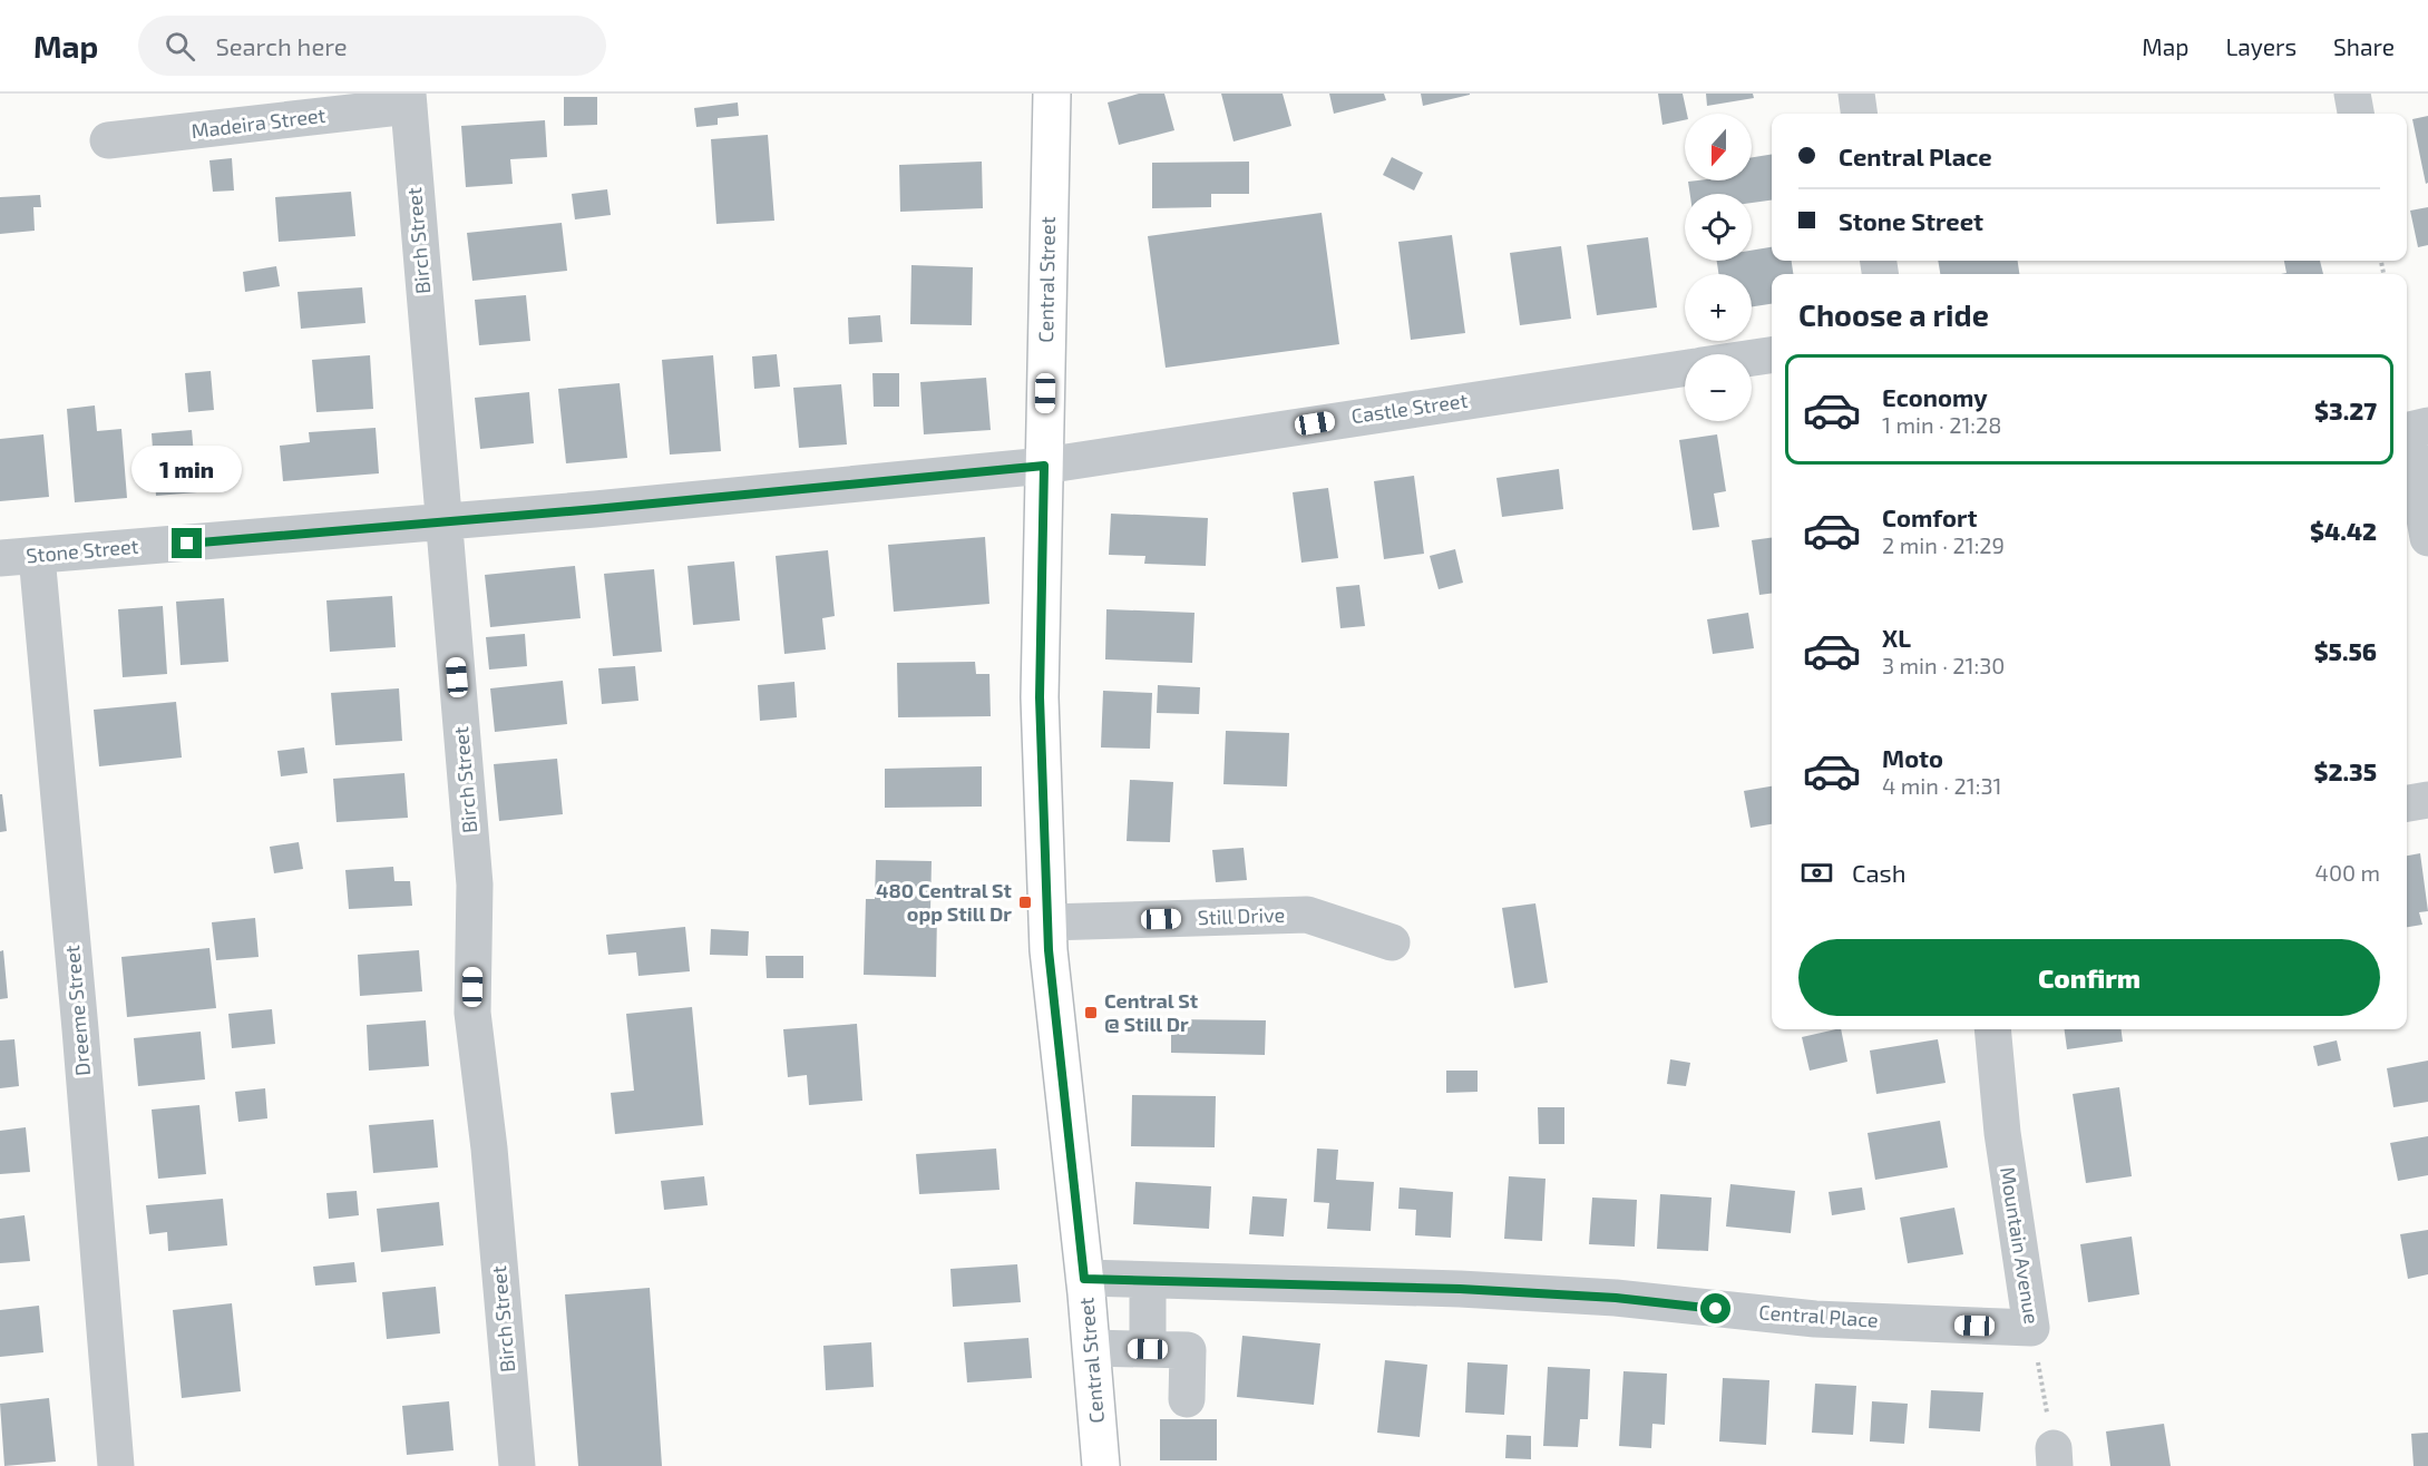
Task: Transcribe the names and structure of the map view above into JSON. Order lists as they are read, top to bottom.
{
  "streets": {
    "main road": ["Central Street"],
    "street": [
      "Madeira Street",
      "Birch Street",
      "Castle Street",
      "Stone Street",
      "Still Drive",
      "Dreeme Street",
      "Mountain Avenue",
      "Central Place"
    ]
  },
  "crossings": [
    ["Madeira Street", "Birch Street"],
    ["Birch Street", "Stone Street"],
    ["Central Street", "Castle Street"],
    ["Central Street", "Stone Street"],
    ["Central Street", "Still Drive"],
    ["Central Street", "Central Place"],
    ["Castle Street", "Stone Street"],
    ["Stone Street", "Dreeme Street"],
    ["Mountain Avenue", "Central Place"]
  ],
  "places": {
    "transit": ["480 Central St opp Still Dr", "Central St @ Still Dr"]
  },
  "north": "bottom",
  "page": {
    "header": "Map",
    "search": "Search here",
    "nav": ["Map", "Layers", "Share"],
    "map_buttons": ["+", "−"],
    "banner": ["Central Place", "Stone Street"],
    "heading": "Choose a ride",
    "list": [
      {
        "name": "Economy",
        "note": "1 min · 21:28",
        "value": "$3.27"
      },
      {
        "name": "Comfort",
        "note": "2 min · 21:29",
        "value": "$4.42"
      },
      {
        "name": "XL",
        "note": "3 min · 21:30",
        "value": "$5.56"
      },
      {
        "name": "Moto",
        "note": "4 min · 21:31",
        "value": "$2.35"
      }
    ],
    "bubble": "1 min",
    "pay": ["Cash", "400 m"],
    "buttons": "Confirm"
  }
}
